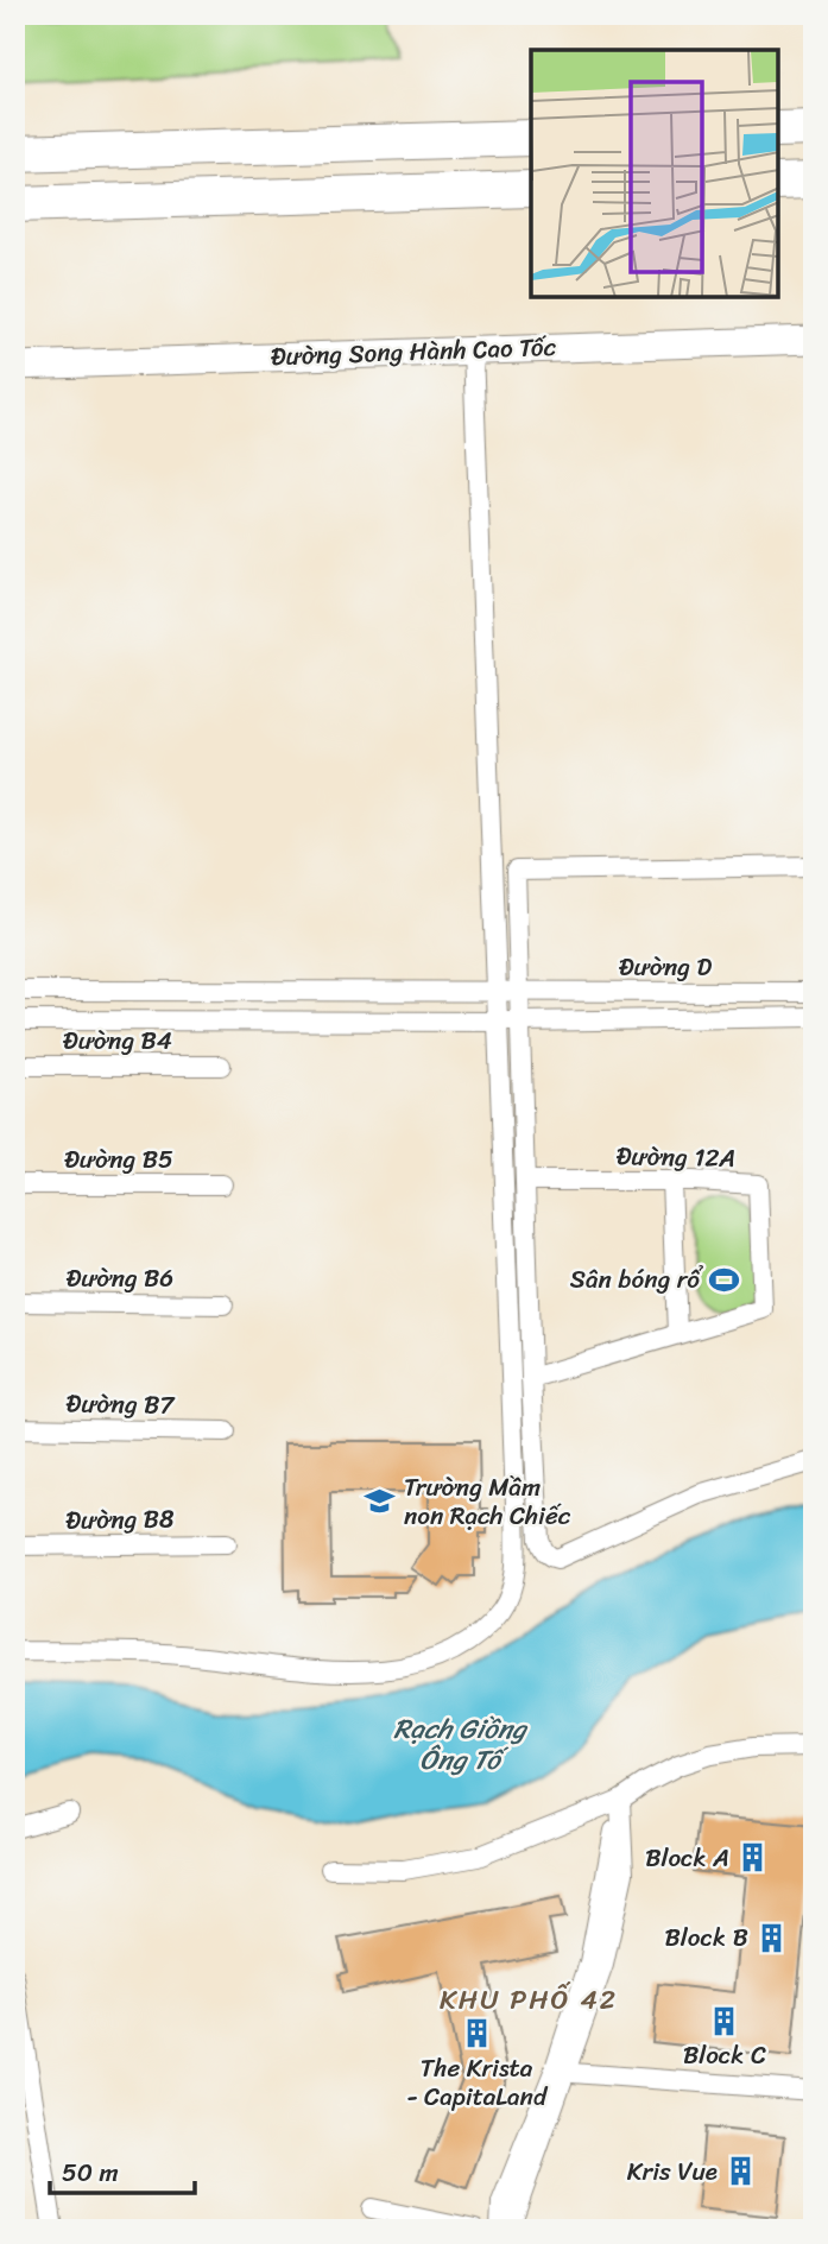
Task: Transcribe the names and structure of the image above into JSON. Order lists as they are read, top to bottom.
{
  "streets": {
    "main road": ["Đường Song Hành Cao Tốc"],
    "street": [
      "Đường D",
      "Đường B4",
      "Đường 12A",
      "Đường B5",
      "Đường B6",
      "Đường B7",
      "Đường B8"
    ]
  },
  "districts": ["KHU PHỐ 42"],
  "water": ["Rạch Giồng Ông Tố"],
  "places": {
    "sports": ["Sân bóng rổ"],
    "school or university": ["Trường Mầm non Rạch Chiếc"],
    "building": [
      "Block A",
      "Block B",
      "Block C",
      "The Krista - CapitaLand",
      "Kris Vue"
    ]
  },
  "scale_bar": "50 m"
}
